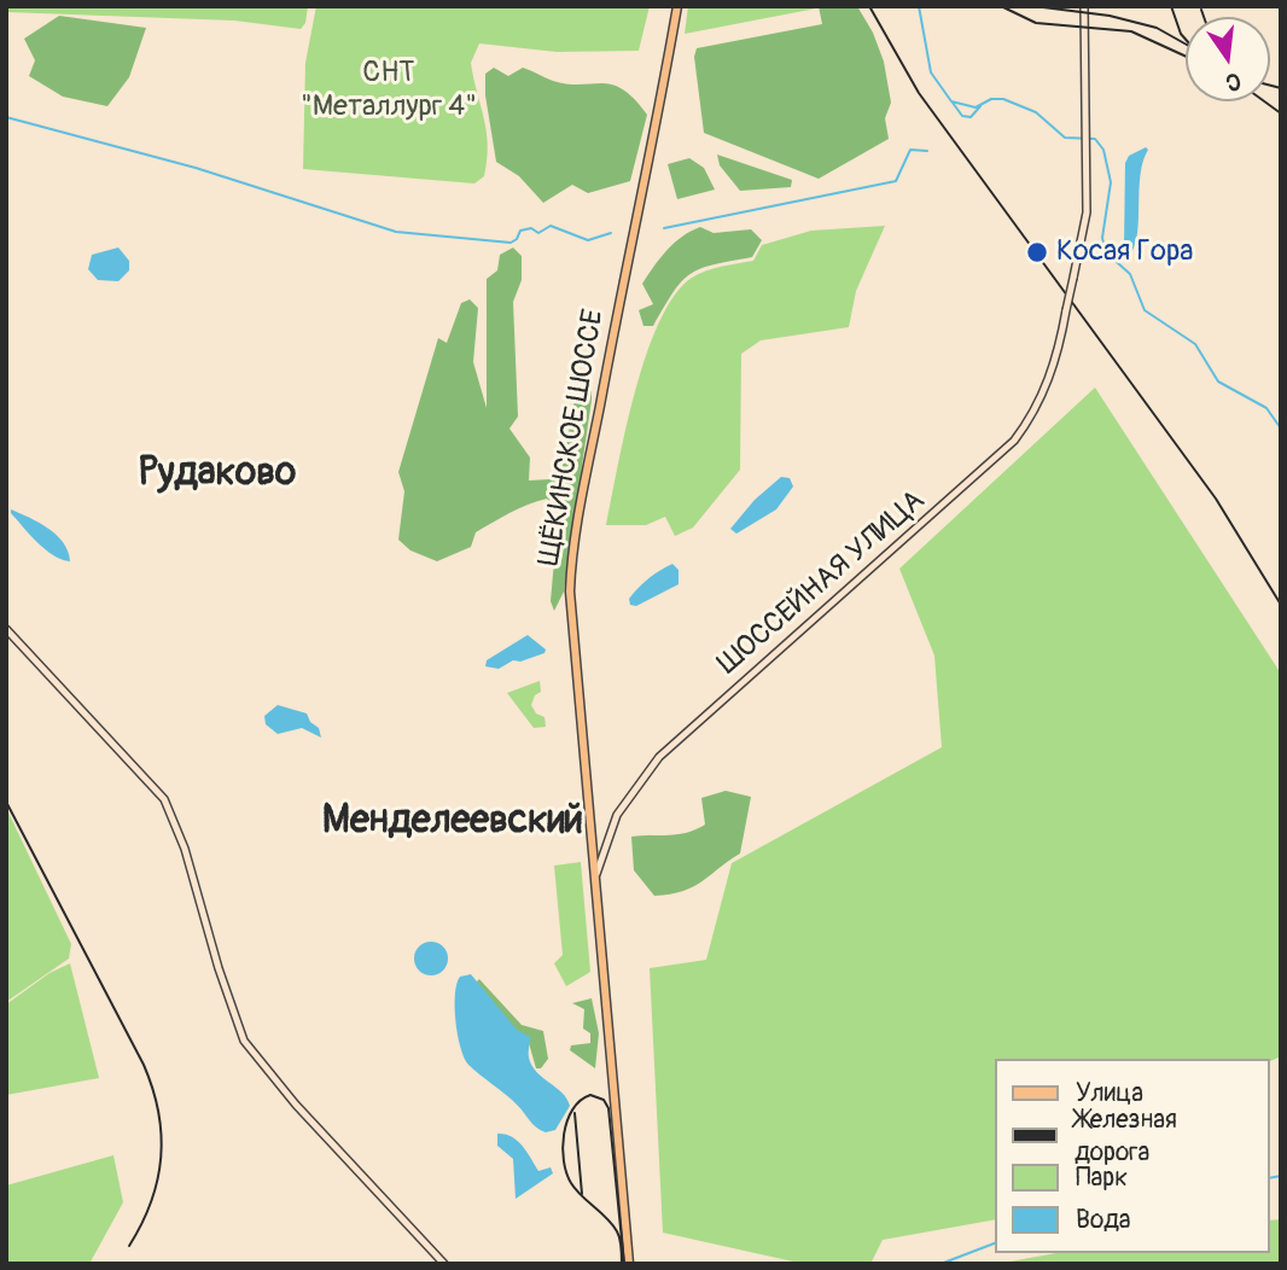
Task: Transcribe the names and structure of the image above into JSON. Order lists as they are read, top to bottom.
{
  "streets": {
    "main road": ["ЩЁКИНСКОЕ ШОССЕ", "ШОССЕЙНАЯ УЛИЦА"]
  },
  "crossings": [
    ["ЩЁКИНСКОЕ ШОССЕ", "ШОССЕЙНАЯ УЛИЦА"]
  ],
  "districts": ["Рудаково", "Менделеевский"],
  "parks": ["СНТ \"Металлург 4\""],
  "places": ["Косая Гора"],
  "legend": [
    "Улица",
    "Железная дорога",
    "Парк",
    "Вода"
  ],
  "north": "bottom"
}
